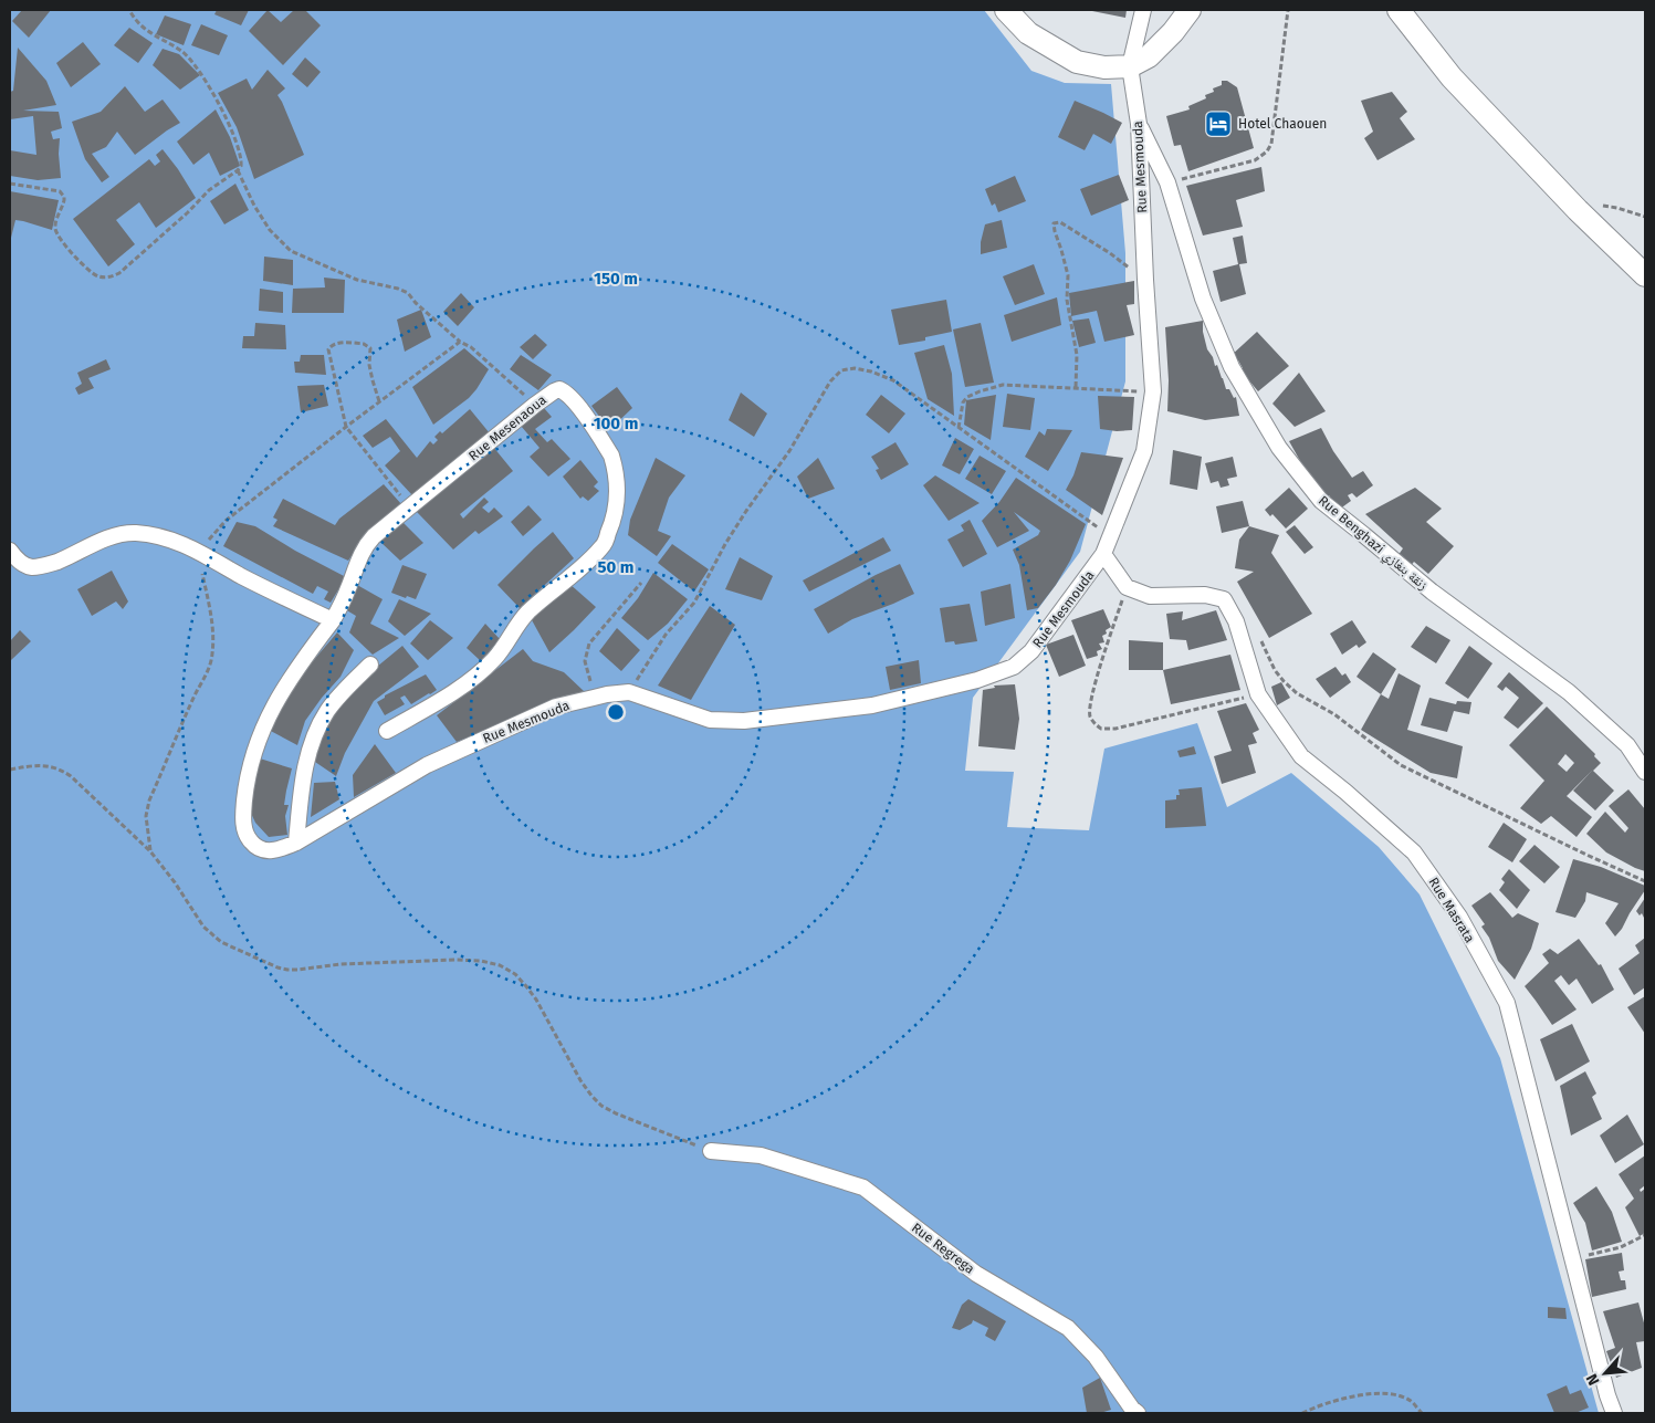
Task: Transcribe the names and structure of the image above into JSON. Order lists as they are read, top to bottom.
{
  "streets": {
    "street": [
      "Rue Mesmouda",
      "Rue Mesenaoua",
      "Rue Benghazi زنقة بنغازي",
      "Rue Masrata",
      "Rue Regrega"
    ]
  },
  "crossings": [
    ["Rue Mesmouda", "Rue Mesenaoua"],
    ["Rue Mesmouda", "Rue Benghazi زنقة بنغازي"]
  ],
  "places": {
    "hotel": ["Hotel Chaouen"]
  },
  "north": "bottom left",
  "rings": ["150 m", "100 m", "50 m"]
}
